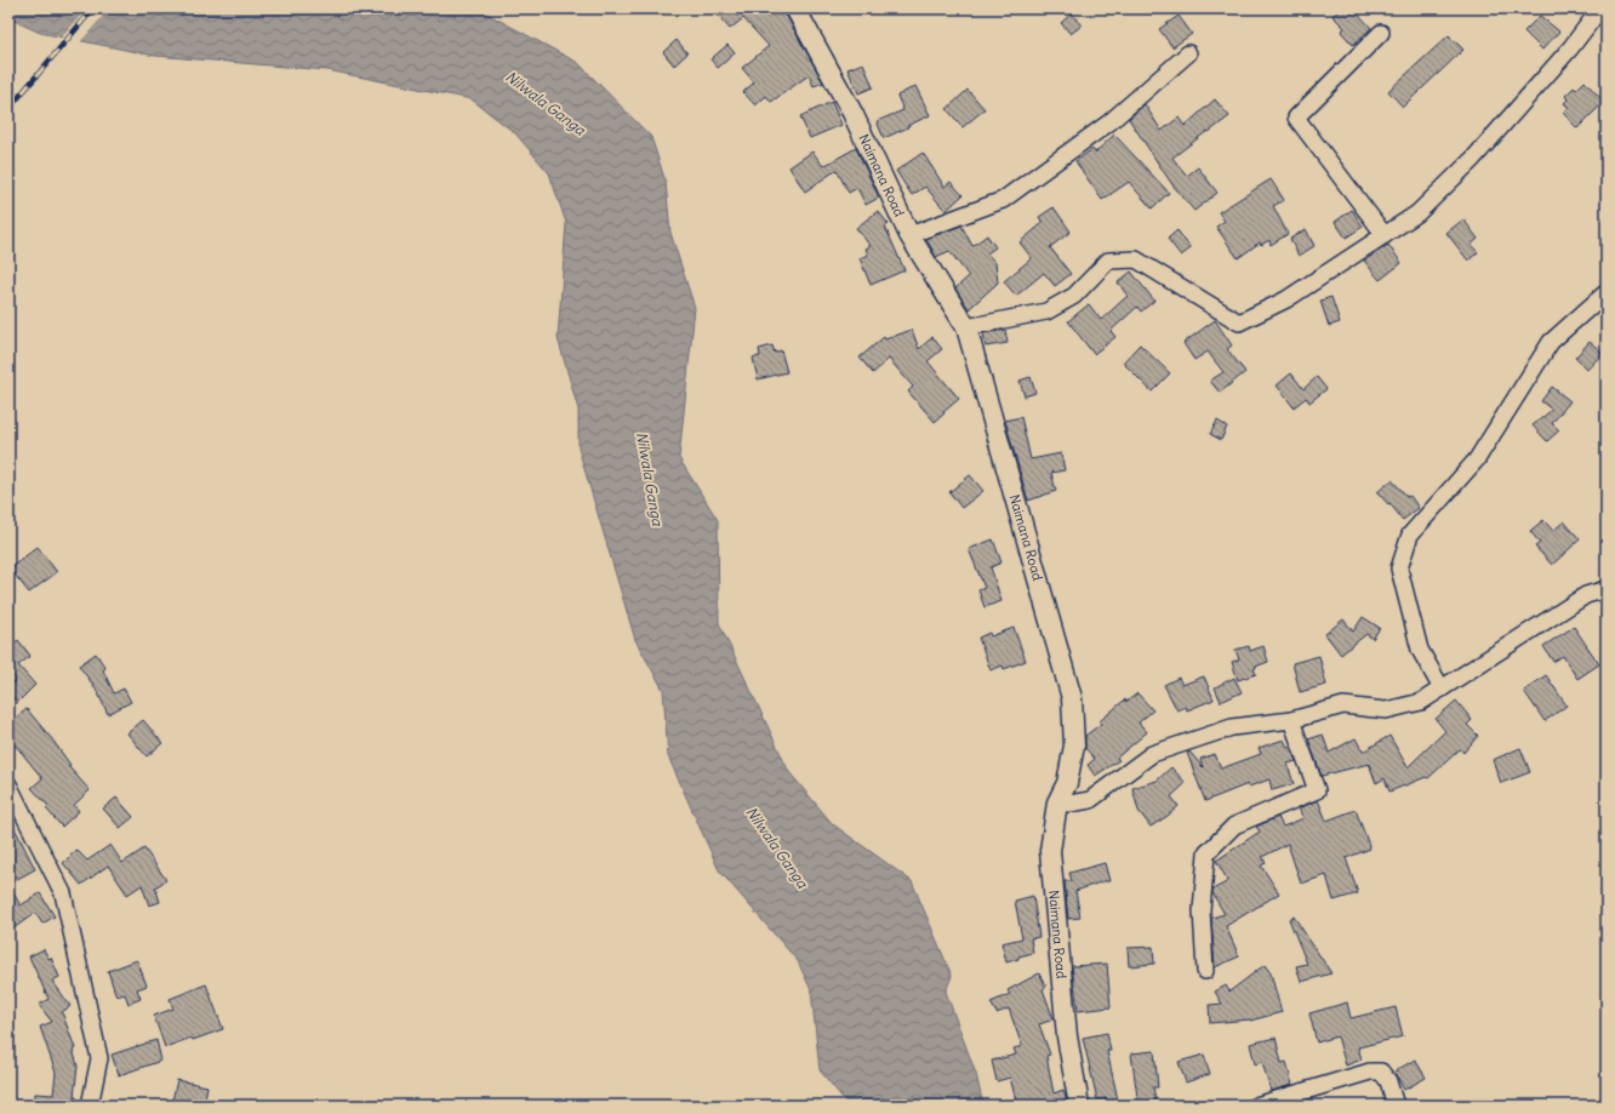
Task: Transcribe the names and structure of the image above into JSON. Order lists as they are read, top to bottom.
{
  "streets": {
    "street": ["Naimana Road"]
  },
  "water": ["Nilwala Ganga"]
}
